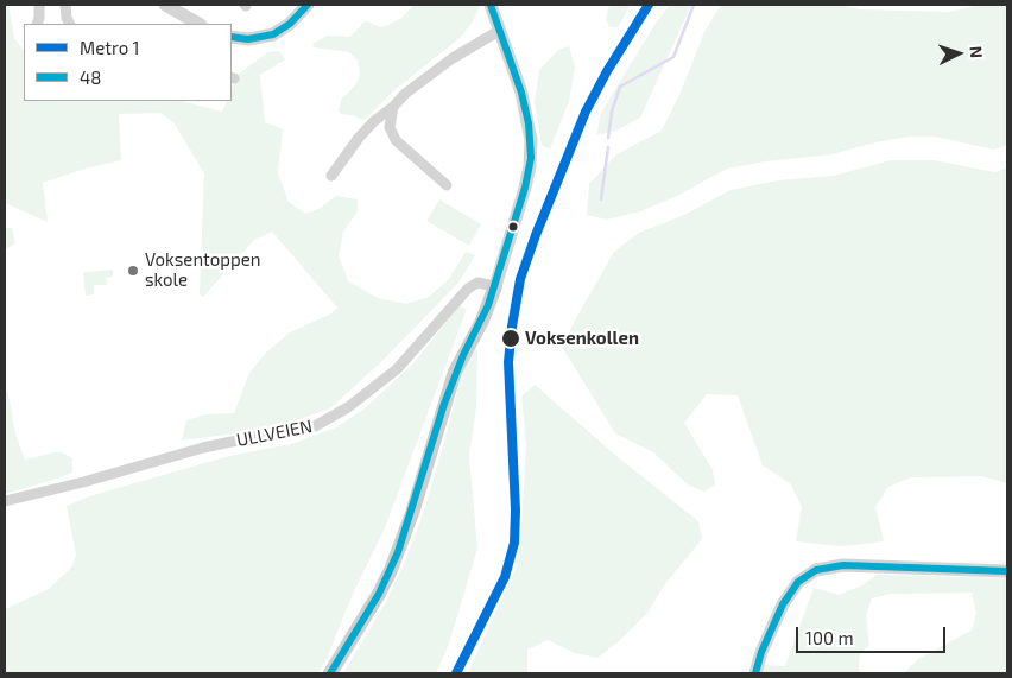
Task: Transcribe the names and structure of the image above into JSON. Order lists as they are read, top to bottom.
{
  "streets": {
    "street": ["ULLVEIEN"]
  },
  "places": ["Voksentoppen skole", "Voksenkollen"],
  "lines": ["metro line 1", "transit line 48"],
  "legend": ["Metro 1", "48"],
  "scale_bar": "100 m",
  "north": "right"
}
